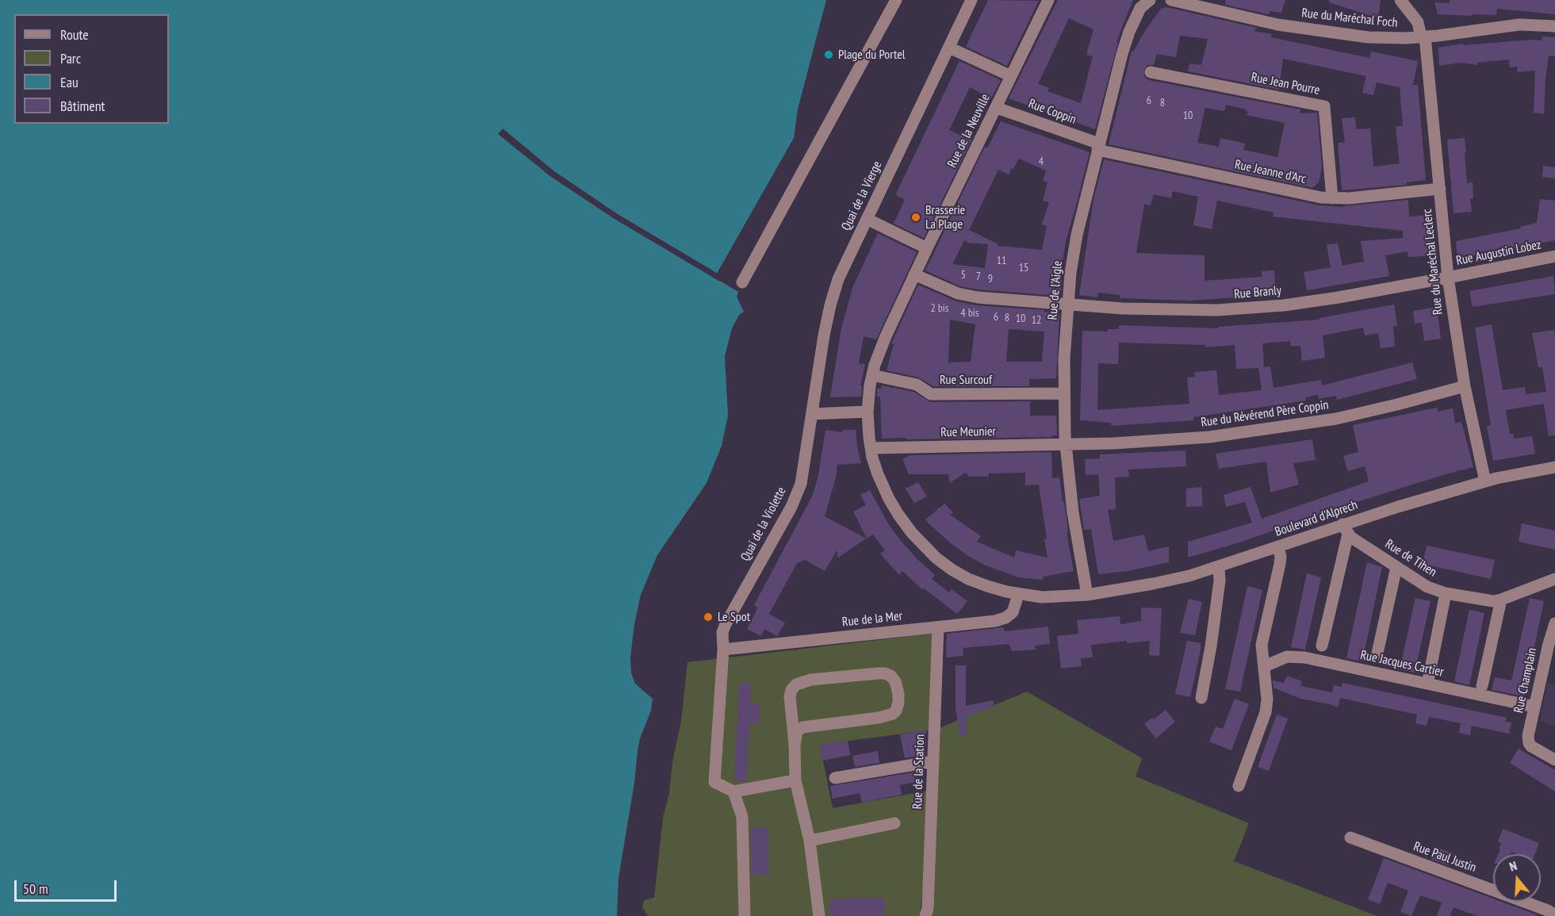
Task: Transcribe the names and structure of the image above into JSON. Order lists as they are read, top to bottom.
{
  "streets": {
    "street": [
      "Rue du Maréchal Foch",
      "Rue Jean Pourre",
      "Rue Coppin",
      "Rue de la Neuville",
      "Rue Jeanne d'Arc",
      "Quai de la Vierge",
      "Rue Augustin Lobez",
      "Rue du Maréchal Leclerc",
      "Rue de l'Aigle",
      "Rue Branly",
      "Rue Surcouf",
      "Rue du Révérend Père Coppin",
      "Rue Meunier",
      "Boulevard d'Alprech",
      "Quai de la Violette",
      "Rue de Tihen",
      "Rue de la Mer",
      "Rue Jacques Cartier",
      "Rue Champlain",
      "Rue de la Station",
      "Rue Paul Justin"
    ]
  },
  "crossings": [
    ["Rue du Maréchal Foch", "Rue du Maréchal Leclerc"],
    ["Rue Jean Pourre", "Rue Jeanne d'Arc"],
    ["Rue Coppin", "Rue de la Neuville"],
    ["Rue Coppin", "Rue Jeanne d'Arc"],
    ["Rue Coppin", "Rue de l'Aigle"],
    ["Rue de la Neuville", "Rue Branly"],
    ["Rue de la Neuville", "Rue Surcouf"],
    ["Rue de la Neuville", "Rue Meunier"],
    ["Rue de la Neuville", "Boulevard d'Alprech"],
    ["Rue Jeanne d'Arc", "Rue du Maréchal Leclerc"],
    ["Rue Jeanne d'Arc", "Rue de l'Aigle"],
    ["Quai de la Vierge", "Quai de la Violette"],
    ["Rue Augustin Lobez", "Rue du Maréchal Leclerc"],
    ["Rue Augustin Lobez", "Rue Branly"],
    ["Rue du Maréchal Leclerc", "Rue Branly"],
    ["Rue du Maréchal Leclerc", "Rue du Révérend Père Coppin"],
    ["Rue du Maréchal Leclerc", "Boulevard d'Alprech"],
    ["Rue de l'Aigle", "Rue Branly"],
    ["Rue de l'Aigle", "Rue Surcouf"],
    ["Rue de l'Aigle", "Rue du Révérend Père Coppin"],
    ["Rue de l'Aigle", "Rue Meunier"],
    ["Rue de l'Aigle", "Boulevard d'Alprech"],
    ["Rue du Révérend Père Coppin", "Rue Meunier"],
    ["Rue Meunier", "Boulevard d'Alprech"],
    ["Boulevard d'Alprech", "Rue de Tihen"],
    ["Boulevard d'Alprech", "Rue de la Mer"],
    ["Quai de la Violette", "Rue de la Mer"],
    ["Rue de la Mer", "Rue de la Station"],
    ["Rue Jacques Cartier", "Rue Champlain"]
  ],
  "places": ["Plage du Portel", "Brasserie La Plage", "Le Spot"],
  "house_numbers": [
    "6",
    "8",
    "10",
    "4",
    "11",
    "15",
    "5",
    "7",
    "9",
    "2 bis",
    "4 bis",
    "6",
    "8",
    "10",
    "12"
  ],
  "legend": [
    "Route",
    "Parc",
    "Eau",
    "Bâtiment"
  ],
  "scale_bar": "50 m",
  "north": "top"
}
